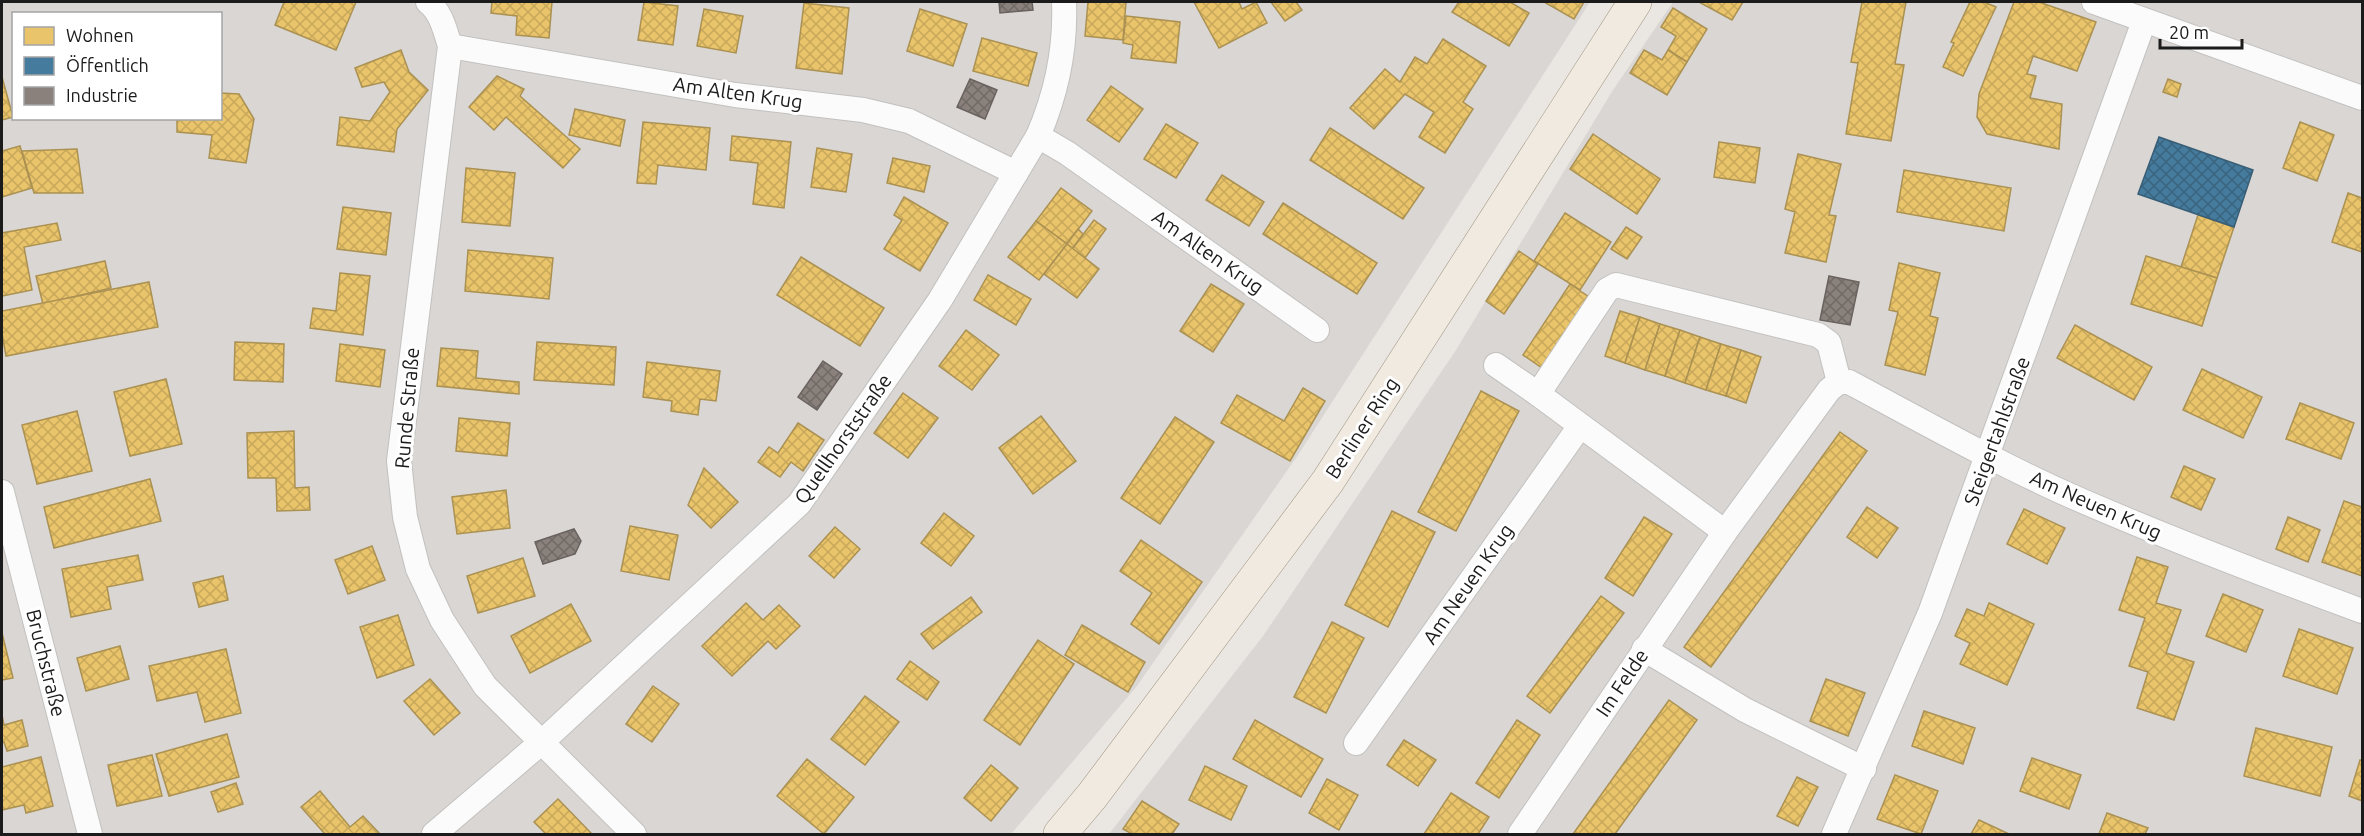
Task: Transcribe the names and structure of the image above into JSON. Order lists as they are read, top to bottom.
{
  "streets": {
    "main road": ["Berliner Ring"],
    "street": [
      "Am Alten Krug",
      "Runde Straße",
      "Steigertahlstraße",
      "Quellhorststraße",
      "Am Neuen Krug",
      "Bruchstraße",
      "Im Felde"
    ]
  },
  "crossings": [
    ["Am Alten Krug", "Runde Straße"],
    ["Am Alten Krug", "Quellhorststraße"],
    ["Runde Straße", "Quellhorststraße"],
    ["Steigertahlstraße", "Am Neuen Krug"]
  ],
  "legend": ["Wohnen", "Öffentlich", "Industrie"],
  "scale_bar": "20 m"
}
